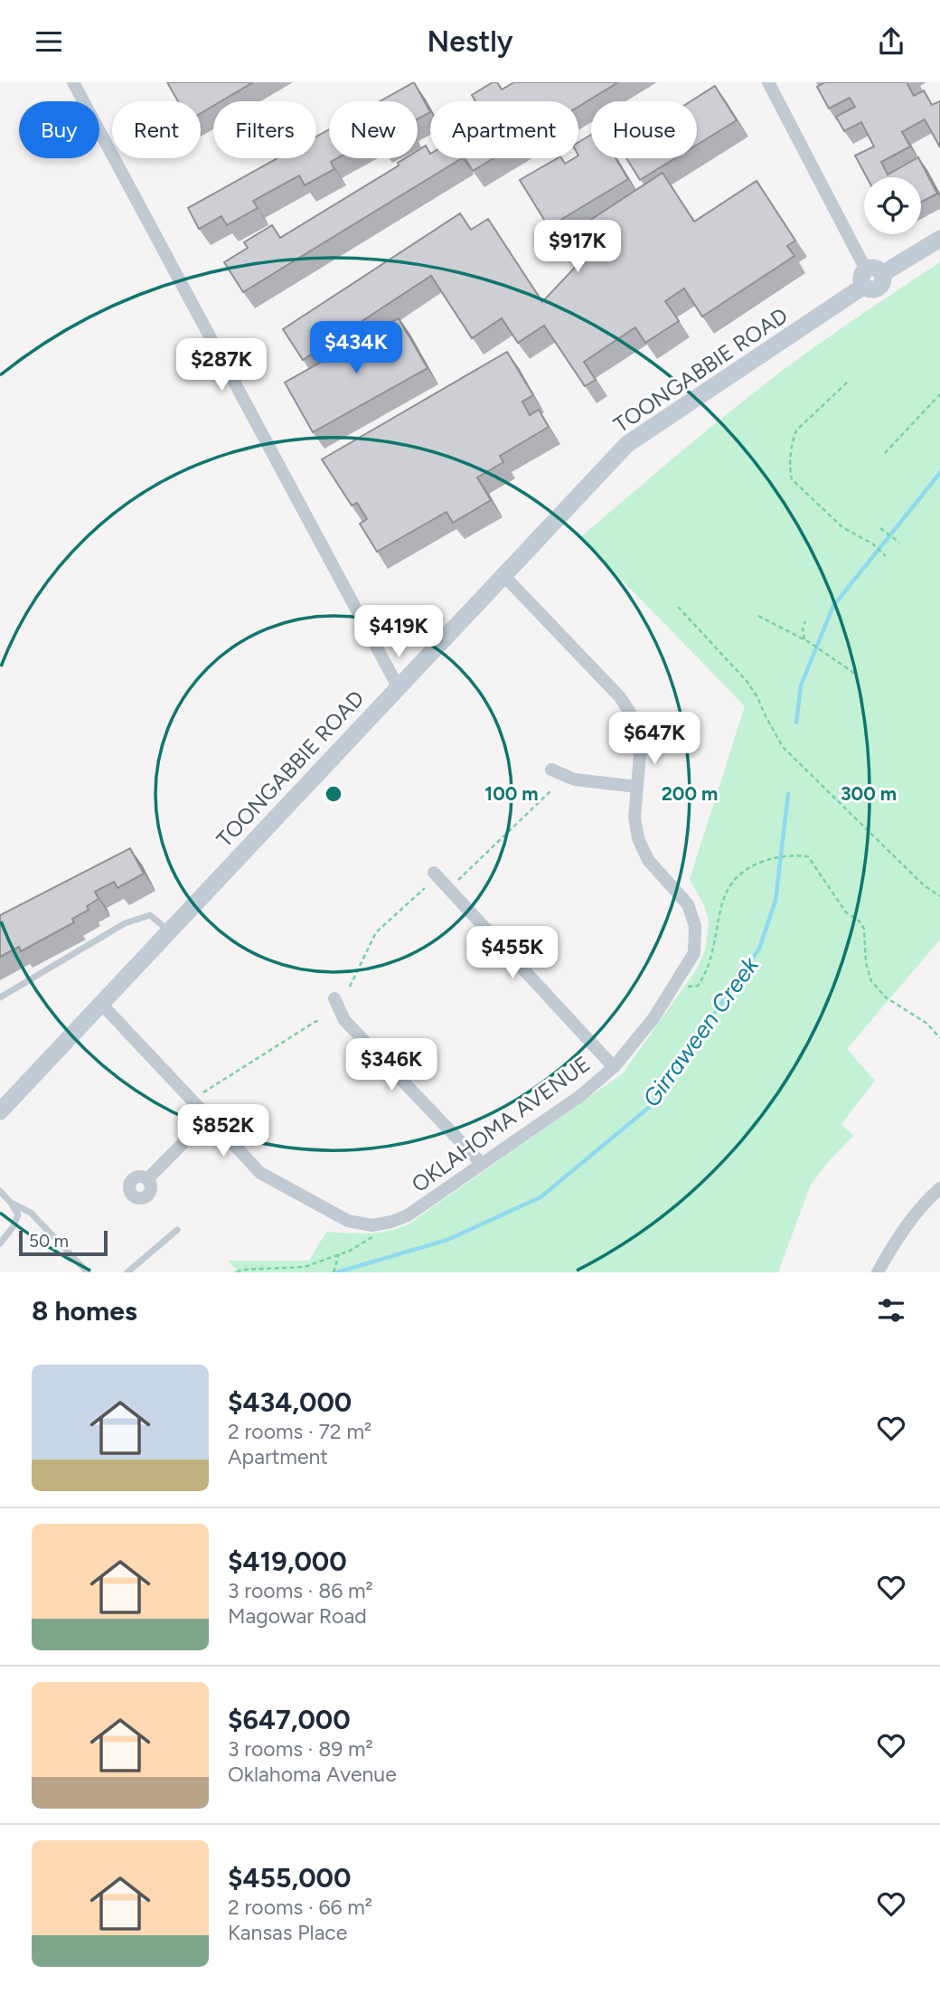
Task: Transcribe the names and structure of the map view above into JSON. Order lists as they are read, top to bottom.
{
  "streets": {
    "main road": ["TOONGABBIE ROAD"],
    "street": ["OKLAHOMA AVENUE"]
  },
  "crossings": [
    ["TOONGABBIE ROAD", "OKLAHOMA AVENUE"]
  ],
  "water": ["Girraween Creek"],
  "scale_bar": "50 m",
  "page": {
    "header": "Nestly",
    "chip": [
      "Buy",
      "Rent",
      "Filters",
      "New",
      "Apartment",
      "House"
    ],
    "price": [
      "$917K",
      "$434K",
      "$287K",
      "$419K",
      "$647K",
      "$455K",
      "$346K",
      "$852K"
    ],
    "scale": "50 m",
    "heading": "8 homes",
    "list": [
      {
        "name": "$434,000",
        "note": "2 rooms · 72 m² · Apartment"
      },
      {
        "name": "$419,000",
        "note": "3 rooms · 86 m² · Magowar Road"
      },
      {
        "name": "$647,000",
        "note": "3 rooms · 89 m² · Oklahoma Avenue"
      },
      {
        "name": "$455,000",
        "note": "2 rooms · 66 m² · Kansas Place"
      }
    ]
  },
  "rings": ["100 m", "200 m", "300 m"]
}
